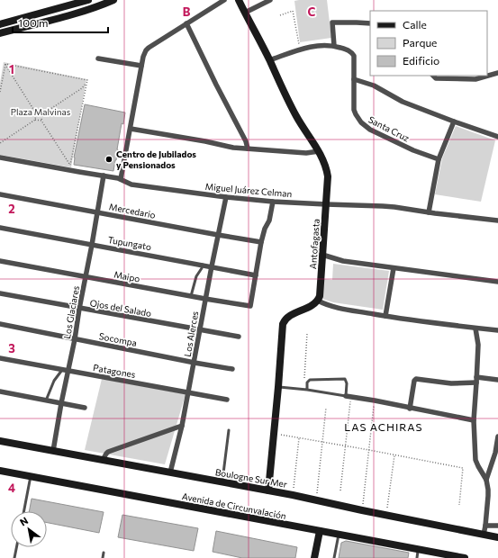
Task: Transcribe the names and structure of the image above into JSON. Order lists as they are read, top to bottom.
{
  "streets": {
    "street": [
      "Santa Cruz",
      "Miguel Juárez Celman",
      "Mercedario",
      "Tupungato",
      "Antofagasta",
      "Maipo",
      "Ojos del Salado",
      "Los Glaciares",
      "Los Alerces",
      "Socompa",
      "Patagones",
      "Boulogne Sur Mer",
      "Avenida de Circunvalación"
    ]
  },
  "crossings": [
    ["Santa Cruz", "Antofagasta"],
    ["Miguel Juárez Celman", "Antofagasta"],
    ["Miguel Juárez Celman", "Los Glaciares"],
    ["Miguel Juárez Celman", "Los Alerces"],
    ["Mercedario", "Los Glaciares"],
    ["Mercedario", "Los Alerces"],
    ["Tupungato", "Maipo"],
    ["Tupungato", "Los Glaciares"],
    ["Tupungato", "Los Alerces"],
    ["Maipo", "Los Glaciares"],
    ["Maipo", "Los Alerces"],
    ["Ojos del Salado", "Los Glaciares"],
    ["Ojos del Salado", "Los Alerces"],
    ["Los Glaciares", "Socompa"],
    ["Los Glaciares", "Patagones"],
    ["Los Glaciares", "Boulogne Sur Mer"],
    ["Los Alerces", "Socompa"],
    ["Los Alerces", "Patagones"],
    ["Los Alerces", "Boulogne Sur Mer"]
  ],
  "districts": ["LAS ACHIRAS"],
  "parks": ["Plaza Malvinas"],
  "places": ["Centro de Jubilados y Pensionados"],
  "legend": ["Calle", "Parque", "Edificio"],
  "scale_bar": "100 m",
  "north": "top left",
  "grid": {
    "columns": ["B", "C"],
    "rows": [
      "1",
      "2",
      "3",
      "4"
    ]
  }
}
